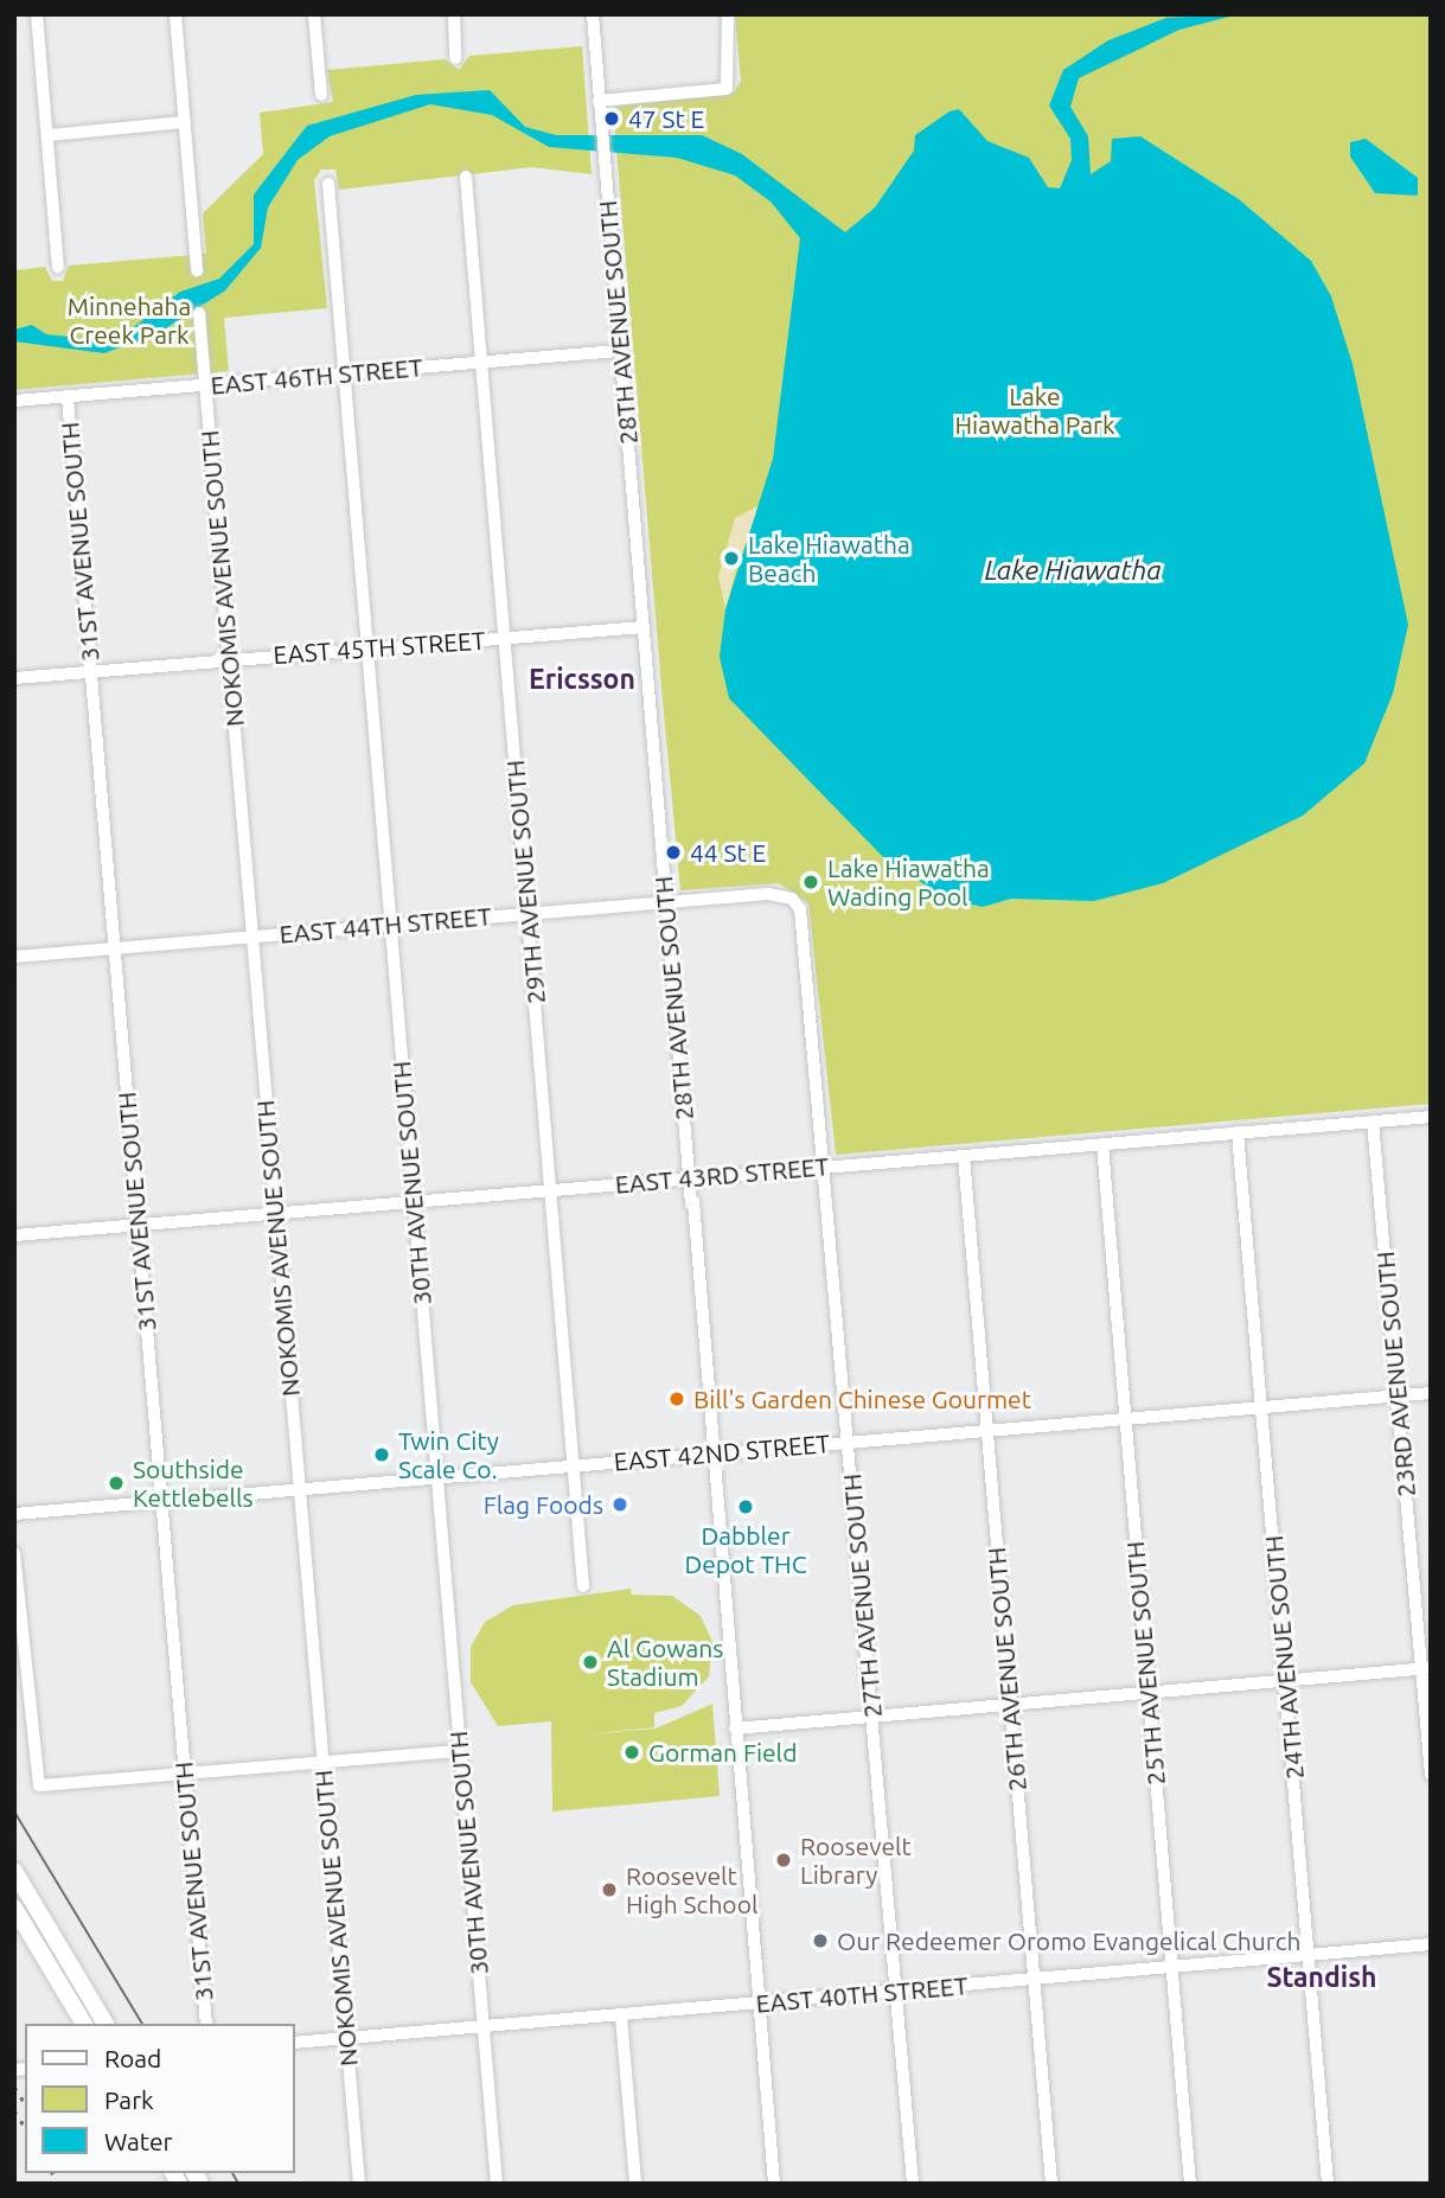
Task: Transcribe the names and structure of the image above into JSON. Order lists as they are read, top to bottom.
{
  "streets": {
    "street": [
      "28TH AVENUE SOUTH",
      "EAST 46TH STREET",
      "31ST AVENUE SOUTH",
      "NOKOMIS AVENUE SOUTH",
      "EAST 45TH STREET",
      "29TH AVENUE SOUTH",
      "EAST 44TH STREET",
      "EAST 43RD STREET",
      "30TH AVENUE SOUTH",
      "23RD AVENUE SOUTH",
      "EAST 42ND STREET",
      "27TH AVENUE SOUTH",
      "24TH AVENUE SOUTH",
      "25TH AVENUE SOUTH",
      "26TH AVENUE SOUTH",
      "EAST 40TH STREET"
    ]
  },
  "crossings": [
    ["28TH AVENUE SOUTH", "EAST 46TH STREET"],
    ["28TH AVENUE SOUTH", "EAST 45TH STREET"],
    ["28TH AVENUE SOUTH", "EAST 44TH STREET"],
    ["28TH AVENUE SOUTH", "EAST 43RD STREET"],
    ["28TH AVENUE SOUTH", "EAST 42ND STREET"],
    ["28TH AVENUE SOUTH", "EAST 40TH STREET"],
    ["EAST 46TH STREET", "31ST AVENUE SOUTH"],
    ["EAST 46TH STREET", "NOKOMIS AVENUE SOUTH"],
    ["EAST 46TH STREET", "29TH AVENUE SOUTH"],
    ["EAST 46TH STREET", "30TH AVENUE SOUTH"],
    ["31ST AVENUE SOUTH", "EAST 45TH STREET"],
    ["31ST AVENUE SOUTH", "EAST 44TH STREET"],
    ["31ST AVENUE SOUTH", "EAST 43RD STREET"],
    ["31ST AVENUE SOUTH", "EAST 42ND STREET"],
    ["NOKOMIS AVENUE SOUTH", "EAST 45TH STREET"],
    ["NOKOMIS AVENUE SOUTH", "EAST 44TH STREET"],
    ["NOKOMIS AVENUE SOUTH", "EAST 43RD STREET"],
    ["NOKOMIS AVENUE SOUTH", "EAST 42ND STREET"],
    ["NOKOMIS AVENUE SOUTH", "EAST 40TH STREET"],
    ["EAST 45TH STREET", "29TH AVENUE SOUTH"],
    ["EAST 45TH STREET", "30TH AVENUE SOUTH"],
    ["29TH AVENUE SOUTH", "EAST 44TH STREET"],
    ["29TH AVENUE SOUTH", "EAST 43RD STREET"],
    ["29TH AVENUE SOUTH", "EAST 42ND STREET"],
    ["EAST 44TH STREET", "30TH AVENUE SOUTH"],
    ["EAST 44TH STREET", "27TH AVENUE SOUTH"],
    ["EAST 43RD STREET", "30TH AVENUE SOUTH"],
    ["EAST 43RD STREET", "23RD AVENUE SOUTH"],
    ["EAST 43RD STREET", "27TH AVENUE SOUTH"],
    ["EAST 43RD STREET", "24TH AVENUE SOUTH"],
    ["EAST 43RD STREET", "25TH AVENUE SOUTH"],
    ["EAST 43RD STREET", "26TH AVENUE SOUTH"],
    ["30TH AVENUE SOUTH", "EAST 42ND STREET"],
    ["30TH AVENUE SOUTH", "EAST 40TH STREET"],
    ["23RD AVENUE SOUTH", "EAST 42ND STREET"],
    ["EAST 42ND STREET", "27TH AVENUE SOUTH"],
    ["EAST 42ND STREET", "24TH AVENUE SOUTH"],
    ["EAST 42ND STREET", "25TH AVENUE SOUTH"],
    ["EAST 42ND STREET", "26TH AVENUE SOUTH"],
    ["27TH AVENUE SOUTH", "EAST 40TH STREET"],
    ["24TH AVENUE SOUTH", "EAST 40TH STREET"],
    ["25TH AVENUE SOUTH", "EAST 40TH STREET"],
    ["26TH AVENUE SOUTH", "EAST 40TH STREET"]
  ],
  "districts": ["Ericsson", "Standish"],
  "water": ["Lake Hiawatha"],
  "parks": ["Minnehaha Creek Park", "Lake Hiawatha Park"],
  "places": [
    "47 St E",
    "Lake Hiawatha Beach",
    "44 St E",
    "Lake Hiawatha Wading Pool",
    "Bill's Garden Chinese Gourmet",
    "Twin City Scale Co.",
    "Southside Kettlebells",
    "Flag Foods",
    "Dabbler Depot THC",
    "Al Gowans Stadium",
    "Gorman Field",
    "Roosevelt Library",
    "Roosevelt High School",
    "Our Redeemer Oromo Evangelical Church"
  ],
  "legend": ["Road", "Park", "Water"]
}
